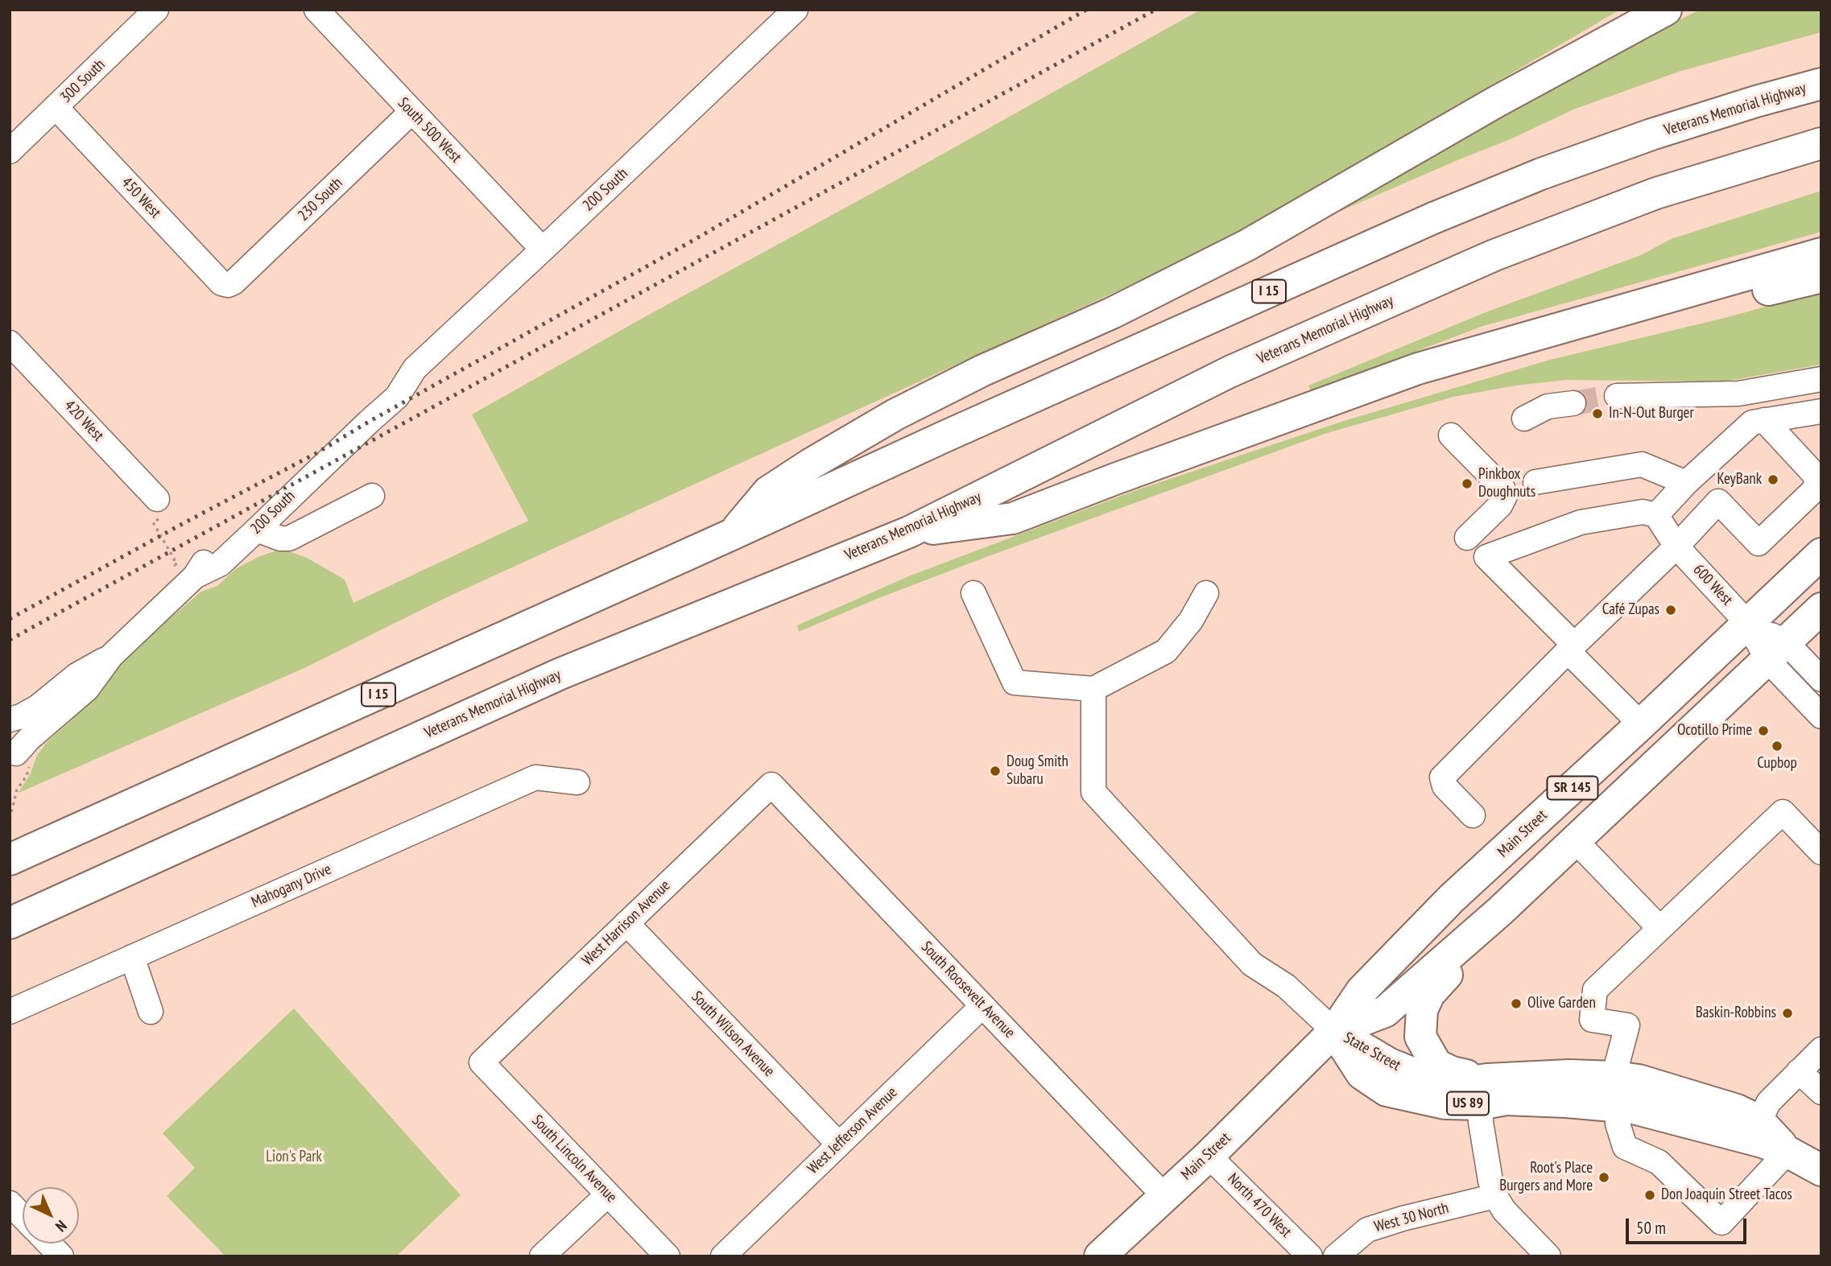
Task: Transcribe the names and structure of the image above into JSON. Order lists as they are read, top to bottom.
{
  "streets": {
    "main road": [
      "Veterans Memorial Highway",
      "I 15",
      "SR 145",
      "Main Street",
      "State Street",
      "US 89"
    ],
    "street": [
      "300 South",
      "South 500 West",
      "200 South",
      "450 West",
      "230 South",
      "420 West",
      "600 West",
      "Mahogany Drive",
      "West Harrison Avenue",
      "South Roosevelt Avenue",
      "South Wilson Avenue",
      "West Jefferson Avenue",
      "South Lincoln Avenue",
      "North 470 West",
      "West 30 North"
    ]
  },
  "crossings": [
    ["300 South", "450 West"],
    ["South 500 West", "200 South"],
    ["South 500 West", "230 South"],
    ["450 West", "230 South"],
    ["600 West", "Main Street"],
    ["Main Street", "South Roosevelt Avenue"],
    ["Main Street", "State Street"],
    ["Main Street", "US 89"],
    ["Main Street", "North 470 West"],
    ["West Harrison Avenue", "South Roosevelt Avenue"],
    ["West Harrison Avenue", "South Wilson Avenue"],
    ["West Harrison Avenue", "South Lincoln Avenue"],
    ["South Roosevelt Avenue", "West Jefferson Avenue"],
    ["South Wilson Avenue", "West Jefferson Avenue"],
    ["State Street", "US 89"]
  ],
  "parks": ["Lion's Park"],
  "places": [
    "In-N-Out Burger",
    "KeyBank",
    "Pinkbox Doughnuts",
    "Café Zupas",
    "Ocotillo Prime",
    "Cupbop",
    "Doug Smith Subaru",
    "Olive Garden",
    "Baskin-Robbins",
    "Root's Place Burgers and More",
    "Don Joaquin Street Tacos"
  ],
  "scale_bar": "50 m",
  "north": "bottom right"
}
